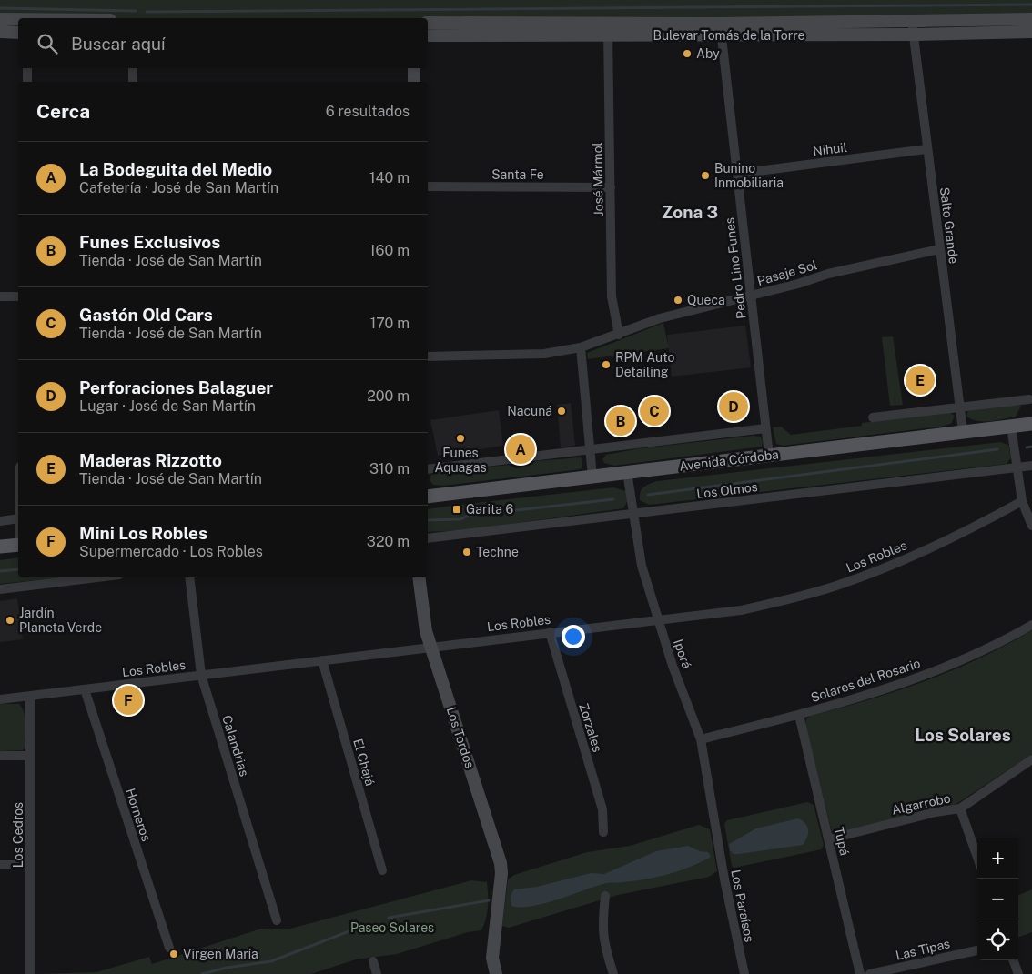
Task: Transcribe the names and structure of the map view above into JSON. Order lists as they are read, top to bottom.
{
  "streets": {
    "main road": ["Avenida Córdoba"],
    "street": [
      "Bulevar Tomás de la Torre",
      "Nihuil",
      "Santa Fe",
      "José Mármol",
      "Salto Grande",
      "Pedro Lino Funes",
      "Pasaje Sol",
      "Los Olmos",
      "Los Robles",
      "Iporá",
      "Solares del Rosario",
      "Zorzales",
      "Los Tordos",
      "Calandrias",
      "El Chajá",
      "Algarrobo",
      "Horneros",
      "Los Cedros",
      "Tupá",
      "Los Paraísos",
      "Las Tipas"
    ]
  },
  "crossings": [
    ["Bulevar Tomás de la Torre", "José Mármol"],
    ["Bulevar Tomás de la Torre", "Salto Grande"],
    ["Bulevar Tomás de la Torre", "Pedro Lino Funes"],
    ["Nihuil", "Salto Grande"],
    ["Nihuil", "Pedro Lino Funes"],
    ["Santa Fe", "José Mármol"],
    ["José Mármol", "Pasaje Sol"],
    ["Salto Grande", "Pasaje Sol"],
    ["Salto Grande", "Avenida Córdoba"],
    ["Pedro Lino Funes", "Pasaje Sol"],
    ["Pedro Lino Funes", "Avenida Córdoba"],
    ["Avenida Córdoba", "Iporá"],
    ["Los Olmos", "Iporá"],
    ["Los Robles", "Iporá"],
    ["Los Robles", "Zorzales"],
    ["Los Robles", "Los Tordos"],
    ["Los Robles", "Calandrias"],
    ["Los Robles", "El Chajá"],
    ["Los Robles", "Horneros"],
    ["Los Robles", "Los Cedros"],
    ["Iporá", "Solares del Rosario"],
    ["Iporá", "Los Paraísos"],
    ["Solares del Rosario", "Tupá"],
    ["Algarrobo", "Tupá"]
  ],
  "districts": ["Zona 3", "Los Solares"],
  "parks": ["Paseo Solares"],
  "places": {
    "other": [
      "Aby",
      "Bunino Inmobiliaria",
      "Queca",
      "RPM Auto Detailing",
      "Nacuná",
      "Funes Aquagas",
      "Techne",
      "Jardín Planeta Verde",
      "Virgen María"
    ],
    "transit": ["Garita 6"]
  },
  "page": {
    "search": "Buscar aquí",
    "heading": ["Cerca", "6 resultados"],
    "list": [
      {
        "mark": "A",
        "name": "La Bodeguita del Medio",
        "note": "Cafetería · José de San Martín",
        "value": "140 m"
      },
      {
        "mark": "B",
        "name": "Funes Exclusivos",
        "note": "Tienda · José de San Martín",
        "value": "160 m"
      },
      {
        "mark": "C",
        "name": "Gastón Old Cars",
        "note": "Tienda · José de San Martín",
        "value": "170 m"
      },
      {
        "mark": "D",
        "name": "Perforaciones Balaguer",
        "note": "Lugar · José de San Martín",
        "value": "200 m"
      },
      {
        "mark": "E",
        "name": "Maderas Rizzotto",
        "note": "Tienda · José de San Martín",
        "value": "310 m"
      },
      {
        "mark": "F",
        "name": "Mini Los Robles",
        "note": "Supermercado · Los Robles",
        "value": "320 m"
      }
    ],
    "pins": [
      "E",
      "D",
      "C",
      "B",
      "A",
      "F"
    ],
    "map_buttons": ["+", "−"]
  }
}
